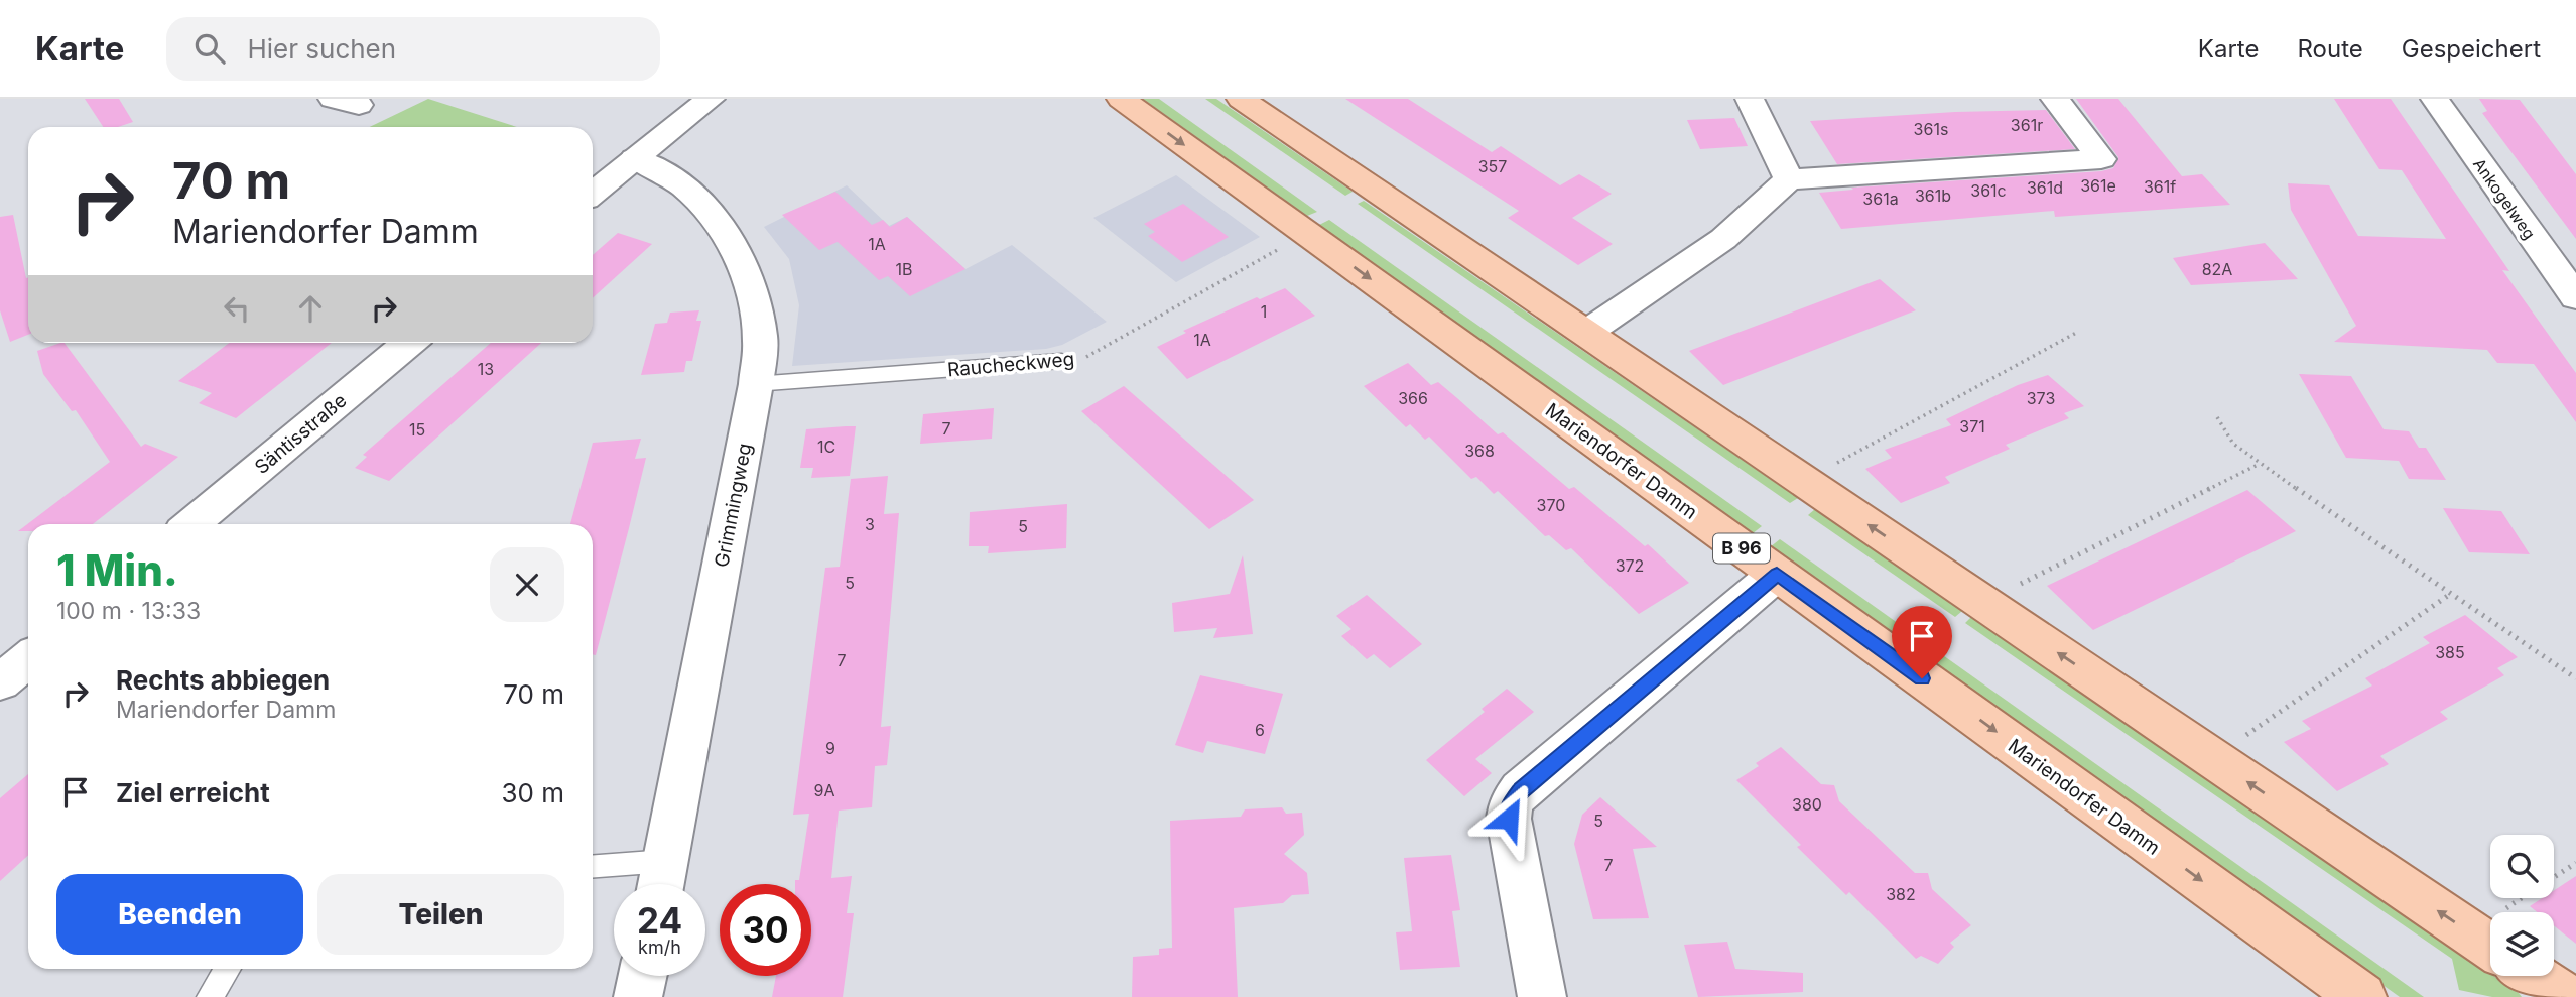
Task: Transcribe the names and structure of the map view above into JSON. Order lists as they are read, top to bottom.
{
  "streets": {
    "main road": ["Mariendorfer Damm", "B 96"],
    "street": ["Ankogelweg", "Säntisstraße", "Grimmingweg"],
    "lane": ["Raucheckweg"]
  },
  "crossings": [
    ["Raucheckweg", "Grimmingweg"]
  ],
  "house_numbers": [
    "361r",
    "361s",
    "357",
    "361e",
    "361f",
    "361d",
    "361c",
    "361b",
    "361a",
    "1A",
    "1B",
    "82A",
    "1",
    "1A",
    "13",
    "366",
    "373",
    "371",
    "7",
    "15",
    "1C",
    "368",
    "370",
    "3",
    "5",
    "372",
    "5",
    "385",
    "7",
    "6",
    "9",
    "9A",
    "380",
    "5",
    "7",
    "382"
  ],
  "page": {
    "header": "Karte",
    "search": "Hier suchen",
    "nav": ["Karte", "Route", "Gespeichert"],
    "turn": ["70 m", "Mariendorfer Damm"],
    "heading": ["1 Min.", "100 m · 13:33"],
    "list": [
      {
        "name": "Rechts abbiegen",
        "note": "Mariendorfer Damm",
        "value": "70 m"
      },
      {
        "name": "Ziel erreicht",
        "value": "30 m"
      }
    ],
    "buttons": ["Beenden", "Teilen"],
    "speed": "24 km/h",
    "limit": "30"
  }
}
